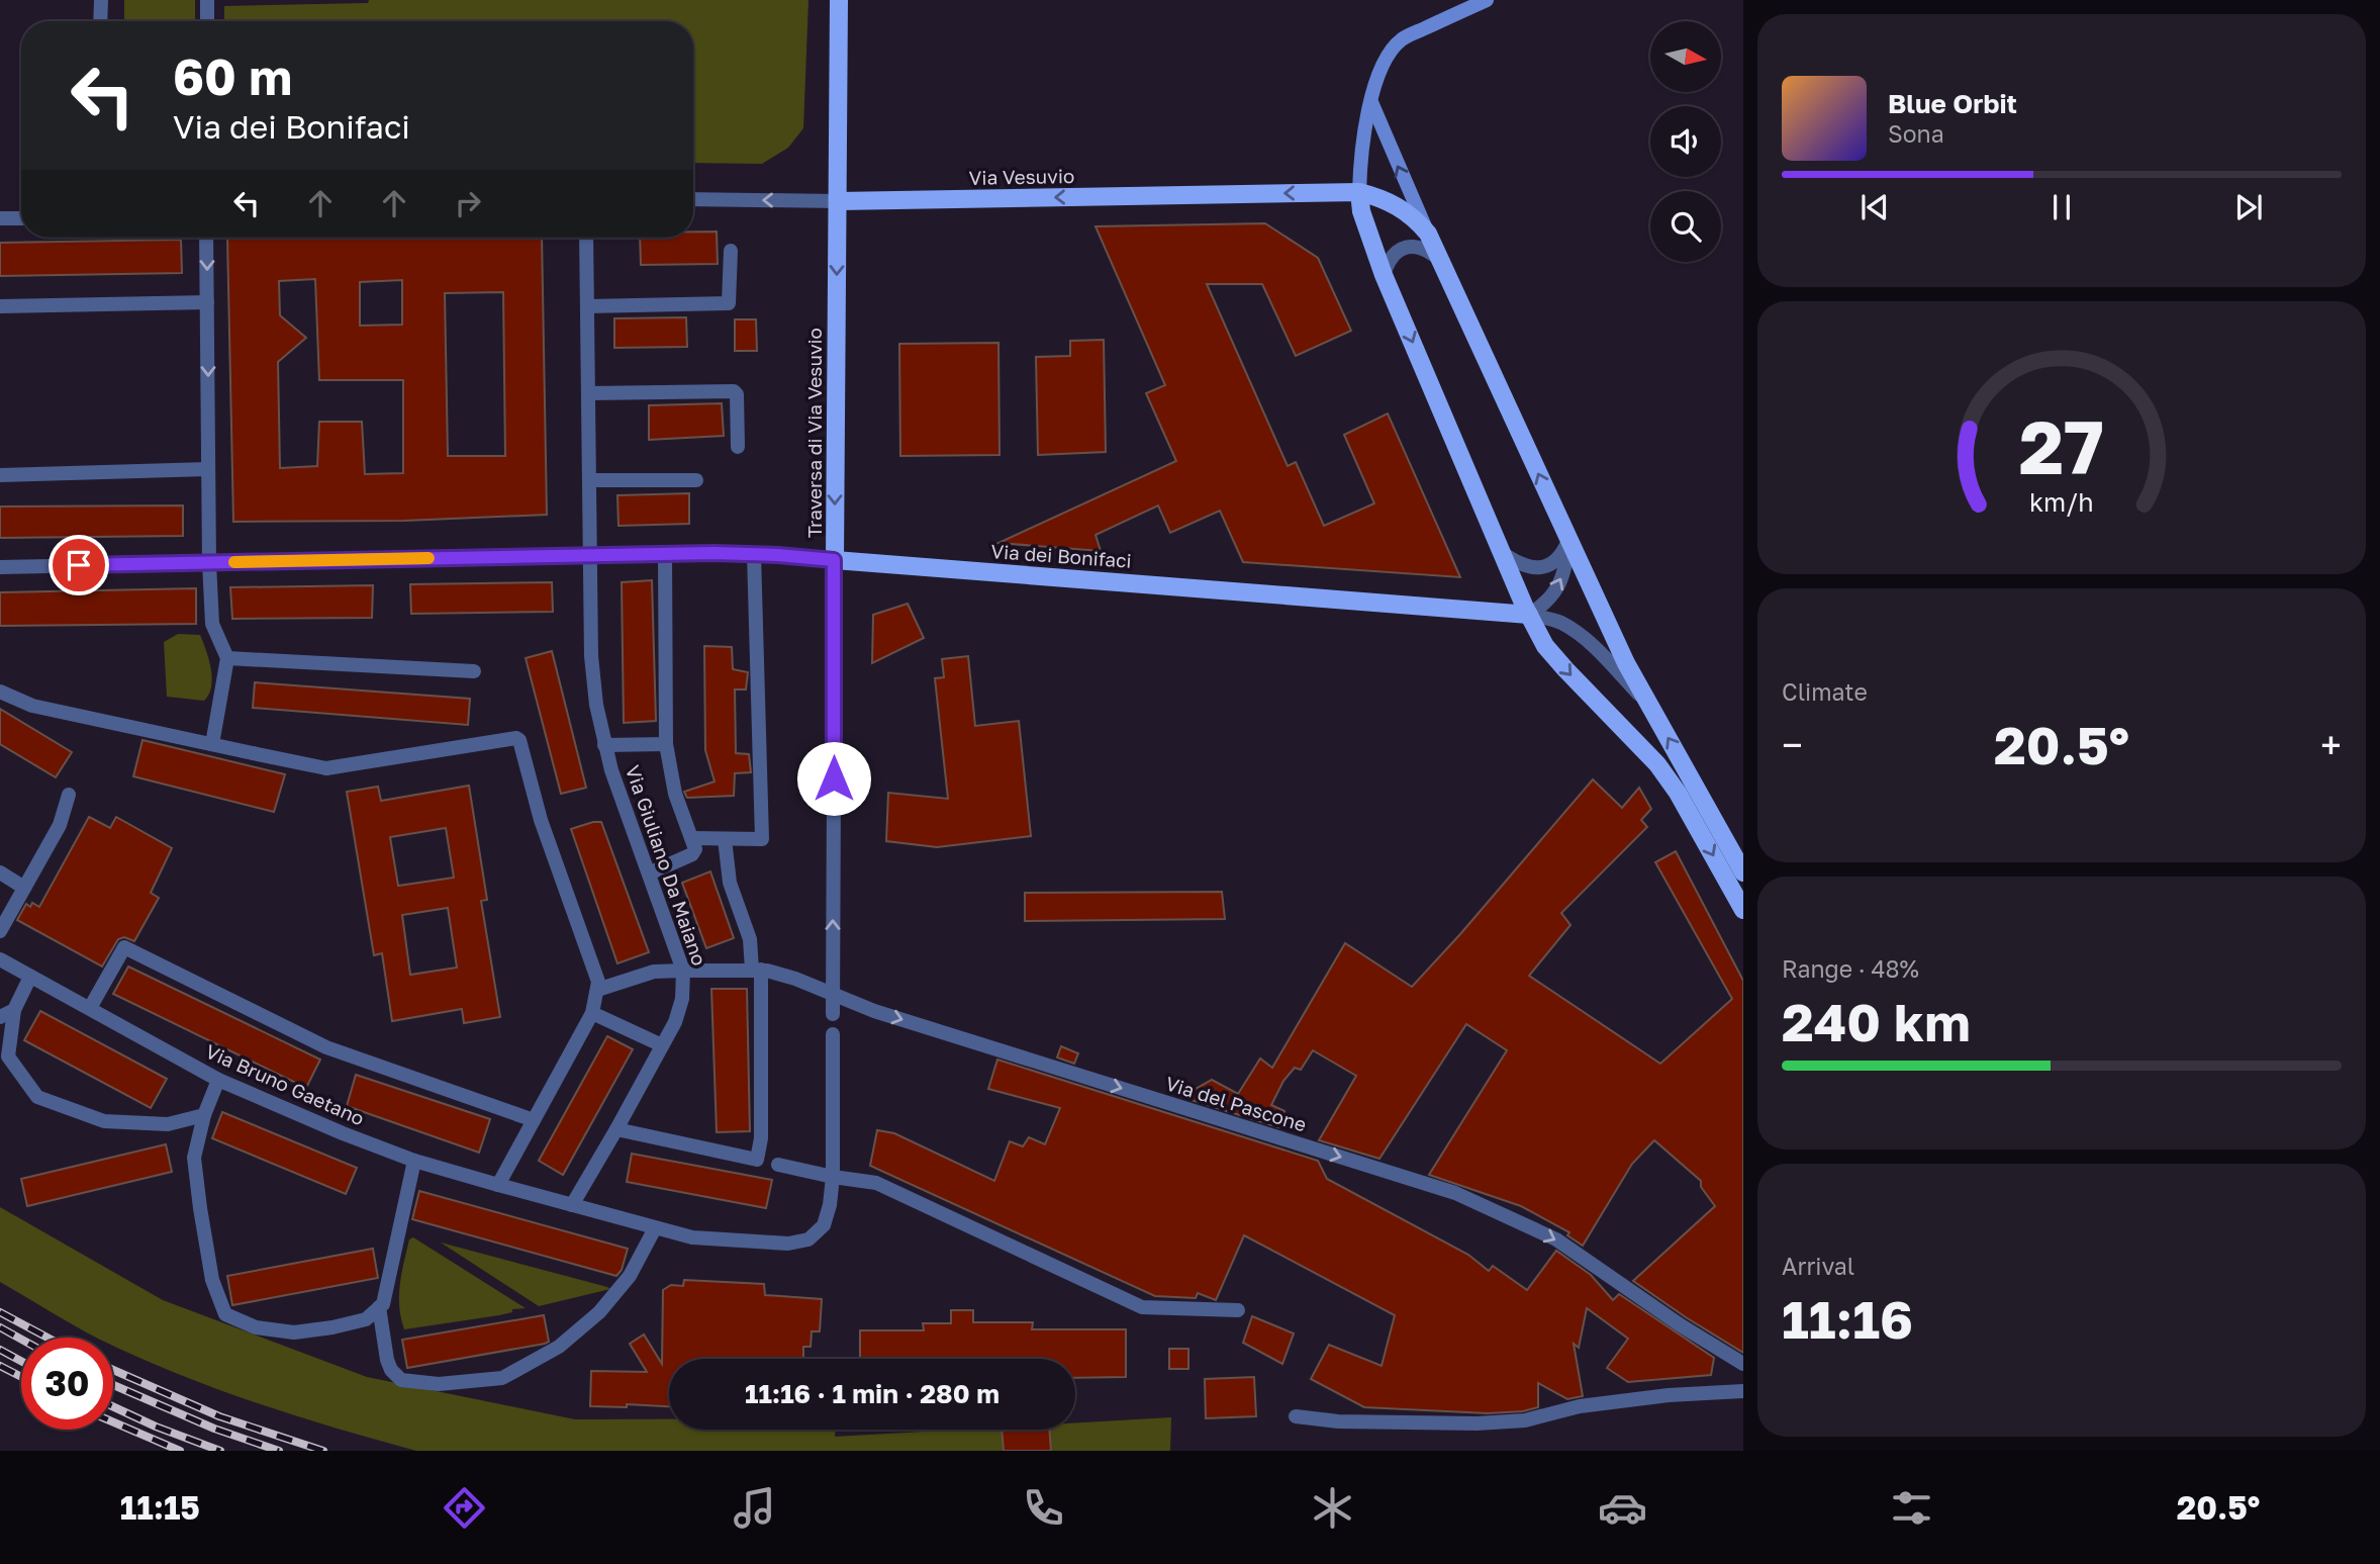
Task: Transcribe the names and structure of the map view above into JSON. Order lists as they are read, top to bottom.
{
  "streets": {
    "main road": ["Via Vesuvio", "Traversa di Via Vesuvio", "Via dei Bonifaci"],
    "street": ["Via Giuliano Da Maiano", "Via Bruno Gaetano", "Via del Pascone"]
  },
  "crossings": [
    ["Via Vesuvio", "Traversa di Via Vesuvio"],
    ["Traversa di Via Vesuvio", "Via dei Bonifaci"],
    ["Traversa di Via Vesuvio", "Via del Pascone"],
    ["Via dei Bonifaci", "Via Giuliano Da Maiano"],
    ["Via Giuliano Da Maiano", "Via Bruno Gaetano"],
    ["Via Giuliano Da Maiano", "Via del Pascone"]
  ],
  "one_way": ["Via Vesuvio", "Via del Pascone"],
  "north": "right",
  "page": {
    "turn": ["60 m", "Via dei Bonifaci"],
    "song": ["Blue Orbit", "Sona"],
    "tile": [
      "Climate",
      ["Range · 48%", "240 km"],
      ["Arrival", "11:16"]
    ],
    "heat": ["−", "20.5°", "+"],
    "limit": "30",
    "trip": "11:16 · 1 min · 280 m",
    "tabs": ["11:15", "20.5°"],
    "gauge": ["27", "km/h"]
  }
}
